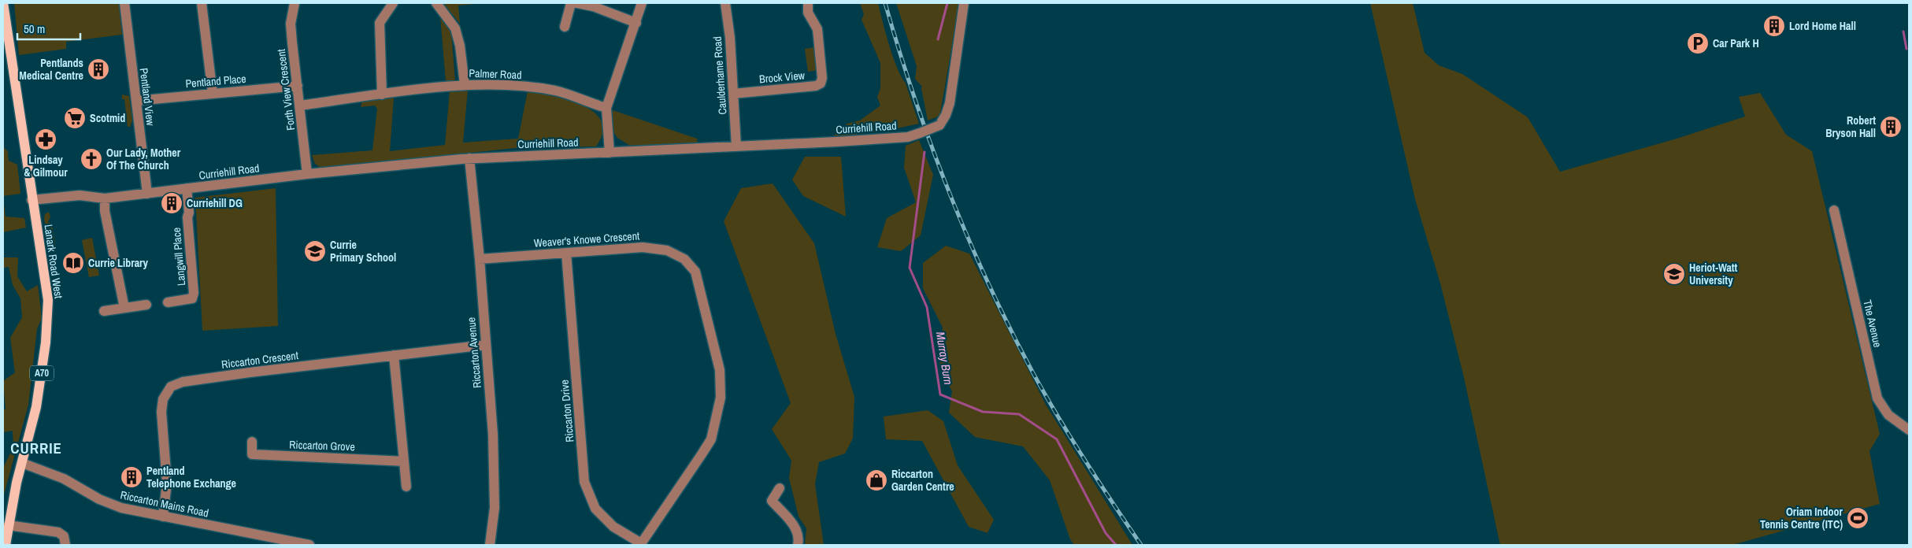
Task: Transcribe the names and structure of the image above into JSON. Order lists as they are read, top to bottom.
{
  "streets": {
    "main road": ["Lanark Road West", "A70"],
    "street": [
      "Palmer Road",
      "Caulderhame Road",
      "Brock View",
      "Pentland Place",
      "Forth View Crescent",
      "Pentland View",
      "Curriehill Road",
      "Weaver's Knowe Crescent",
      "Langwill Place",
      "The Avenue",
      "Riccarton Avenue",
      "Riccarton Crescent",
      "Riccarton Drive",
      "Riccarton Grove",
      "Riccarton Mains Road"
    ]
  },
  "crossings": [
    ["Palmer Road", "Forth View Crescent"],
    ["Caulderhame Road", "Brock View"],
    ["Caulderhame Road", "Curriehill Road"],
    ["Pentland Place", "Forth View Crescent"],
    ["Pentland Place", "Pentland View"],
    ["Forth View Crescent", "Curriehill Road"],
    ["Pentland View", "Curriehill Road"],
    ["Curriehill Road", "Langwill Place"],
    ["Curriehill Road", "Lanark Road West"],
    ["Curriehill Road", "Riccarton Avenue"],
    ["Weaver's Knowe Crescent", "Riccarton Avenue"],
    ["Weaver's Knowe Crescent", "Riccarton Drive"],
    ["Lanark Road West", "Riccarton Mains Road"],
    ["Riccarton Avenue", "Riccarton Crescent"],
    ["Riccarton Crescent", "Riccarton Mains Road"]
  ],
  "districts": ["CURRIE"],
  "water": ["Murray Burn"],
  "places": {
    "building": [
      "Lord Home Hall",
      "Pentlands Medical Centre",
      "Robert Bryson Hall",
      "Curriehill DG",
      "Pentland Telephone Exchange"
    ],
    "parking": ["Car Park H"],
    "supermarket": ["Scotmid"],
    "pharmacy": ["Lindsay & Gilmour"],
    "church": ["Our Lady, Mother Of The Church"],
    "school or university": ["Currie Primary School", "Heriot-Watt University"],
    "library": ["Currie Library"],
    "shop": ["Riccarton Garden Centre"],
    "sports": ["Oriam Indoor Tennis Centre (ITC)"]
  },
  "scale_bar": "50 m"
}
